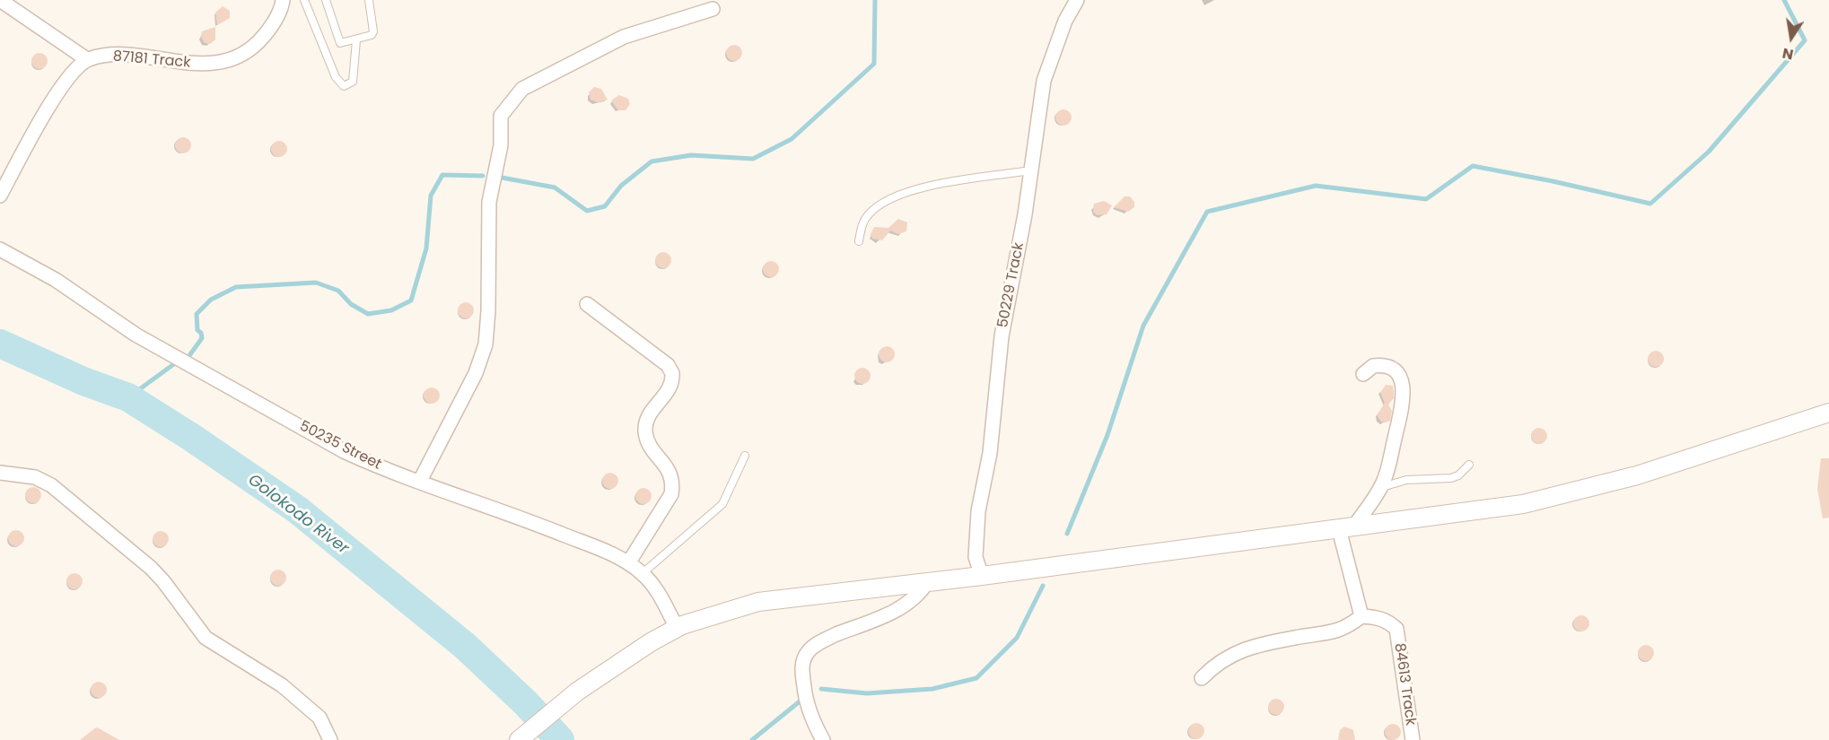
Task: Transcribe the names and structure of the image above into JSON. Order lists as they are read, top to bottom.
{
  "streets": {
    "street": [
      "87181 Track",
      "50229 Track",
      "50235 Street",
      "84613 Track"
    ]
  },
  "water": ["Golokodo River"],
  "north": "bottom"
}
